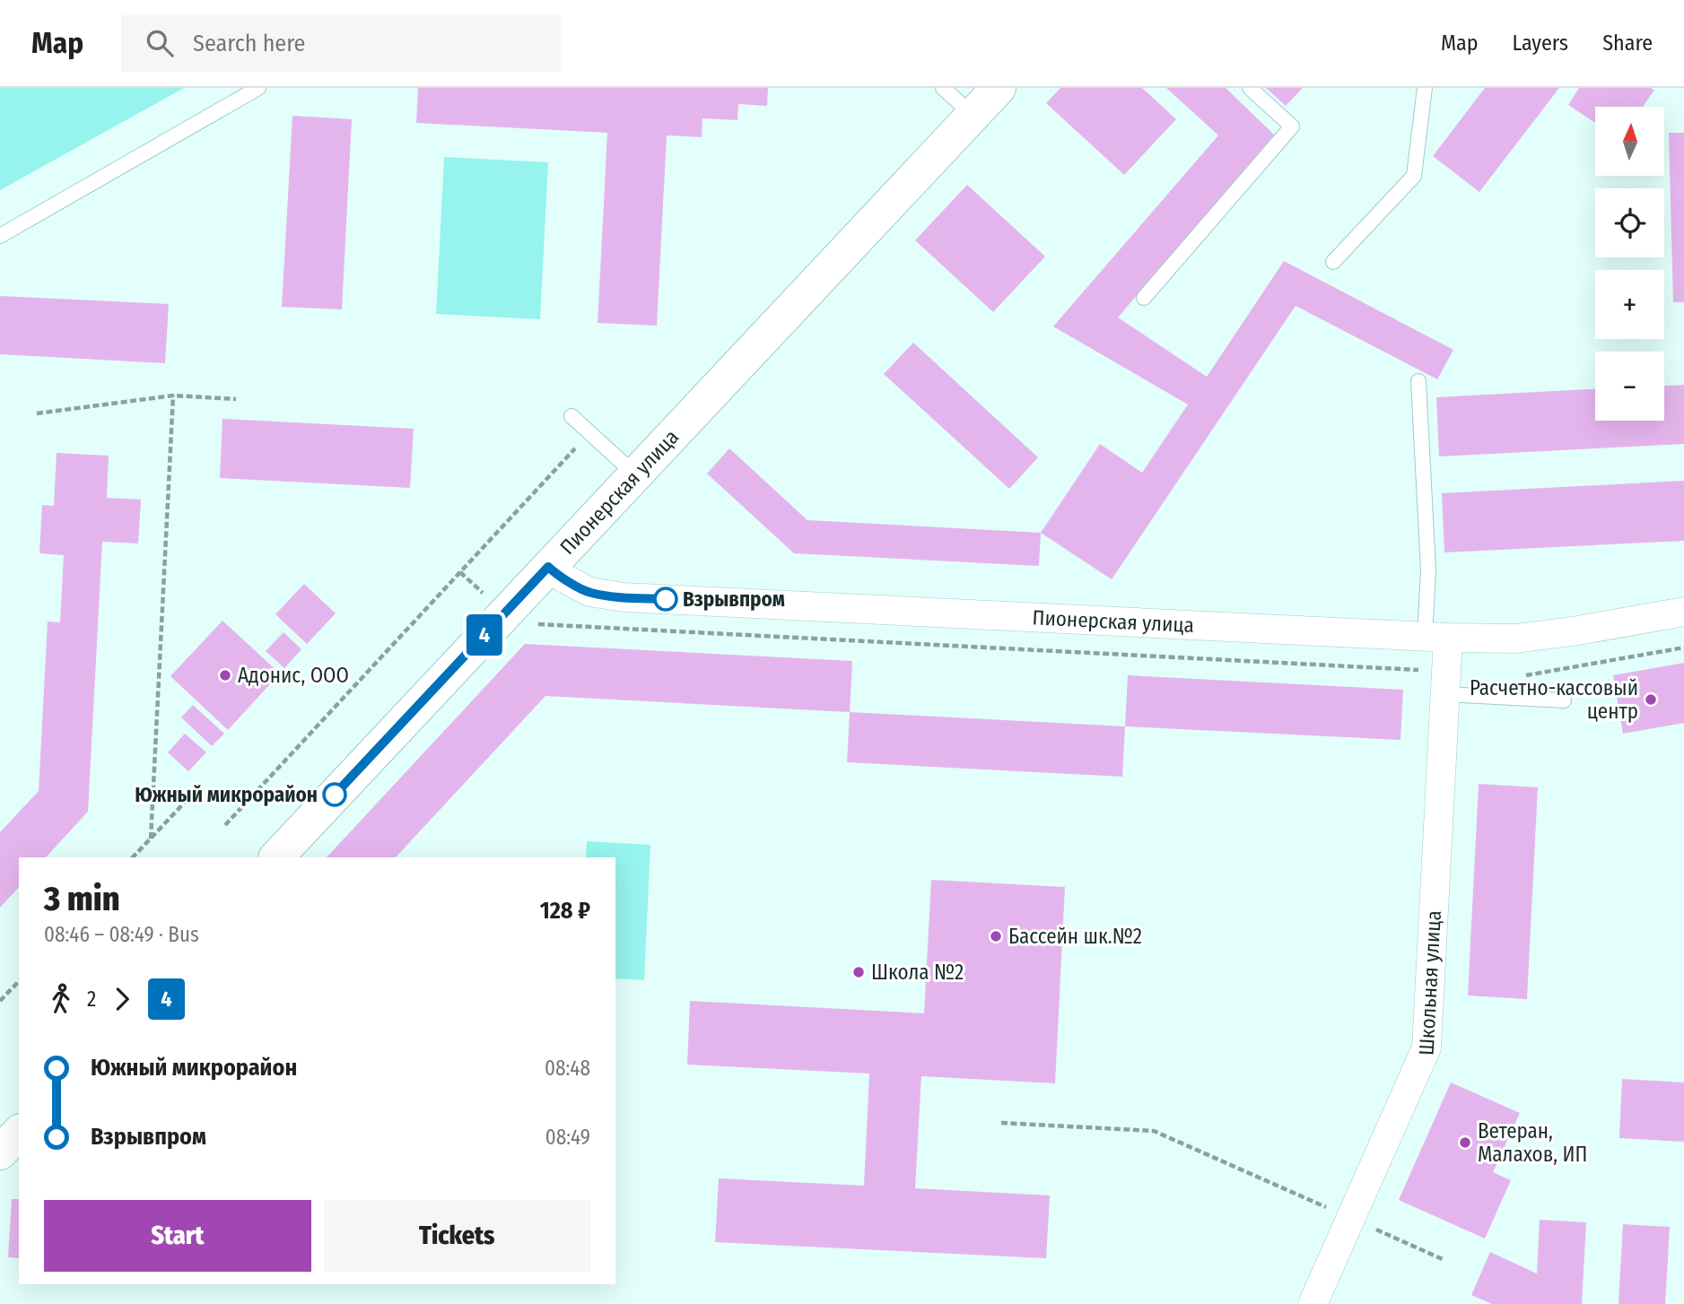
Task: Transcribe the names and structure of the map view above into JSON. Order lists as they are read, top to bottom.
{
  "streets": {
    "street": ["Пионерская улица", "Школьная улица"]
  },
  "crossings": [
    ["Пионерская улица", "Школьная улица"]
  ],
  "places": [
    "Взрывпром",
    "Адонис, ООО",
    "Расчетно-кассовый центр",
    "Южный микрорайон",
    "Бассейн шк.№2",
    "Школа №2",
    "Ветеран, Малахов, ИП"
  ],
  "lines": ["bus line 4"],
  "north": "top",
  "page": {
    "header": "Map",
    "search": "Search here",
    "nav": ["Map", "Layers", "Share"],
    "on_map": "4",
    "map_buttons": ["+", "−"],
    "heading": ["3 min", "08:46 – 08:49 · Bus", "128 ₽"],
    "legs": ["2", "4"],
    "list": [
      {
        "name": "Южный микрорайон",
        "value": "08:48"
      },
      {
        "name": "Взрывпром",
        "value": "08:49"
      }
    ],
    "buttons": ["Start", "Tickets"]
  }
}
